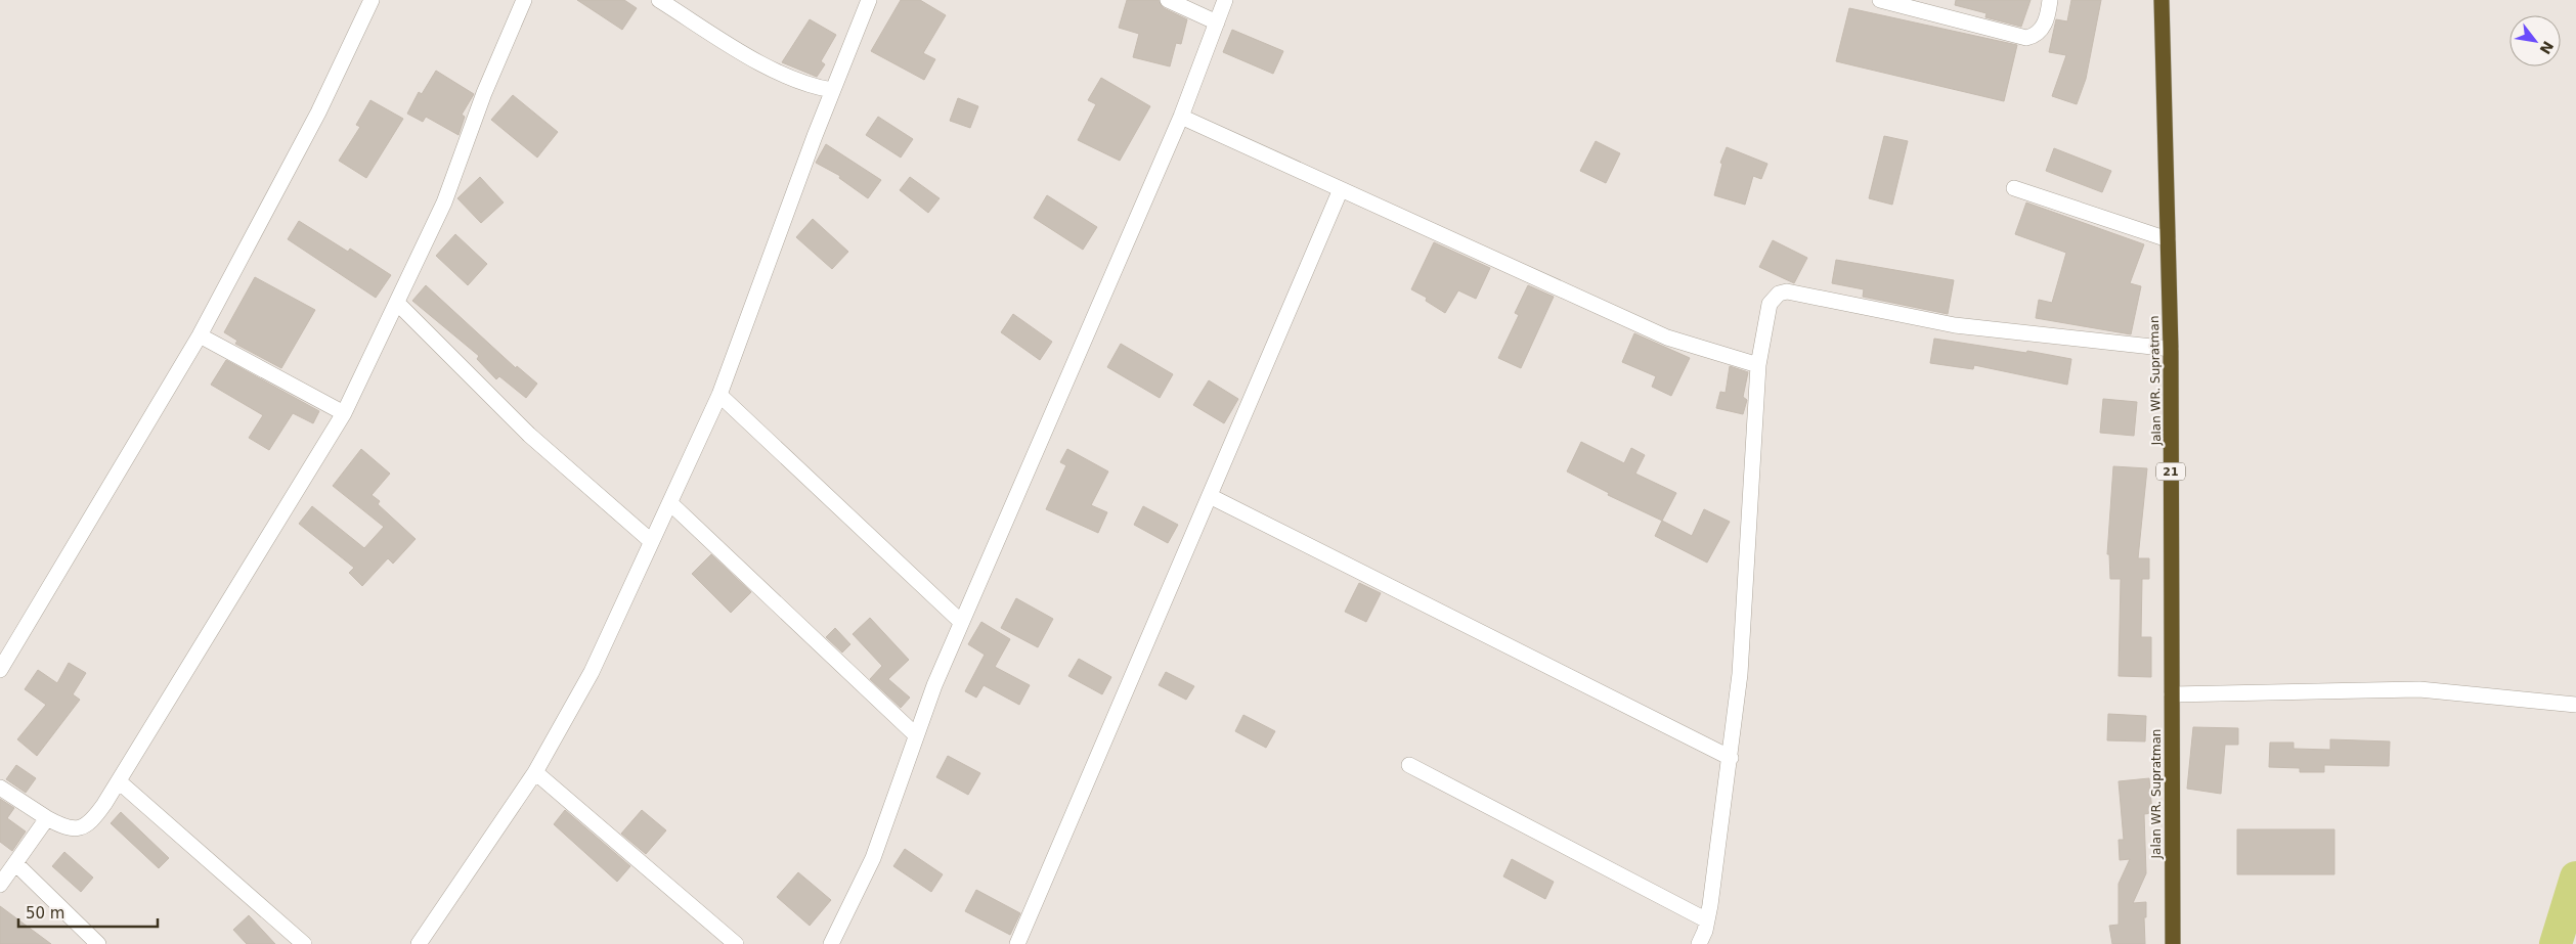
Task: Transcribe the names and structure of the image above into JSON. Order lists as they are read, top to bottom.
{
  "streets": {
    "highway": ["Jalan WR. Supratman", "21"]
  },
  "scale_bar": "50 m",
  "north": "bottom right"
}
